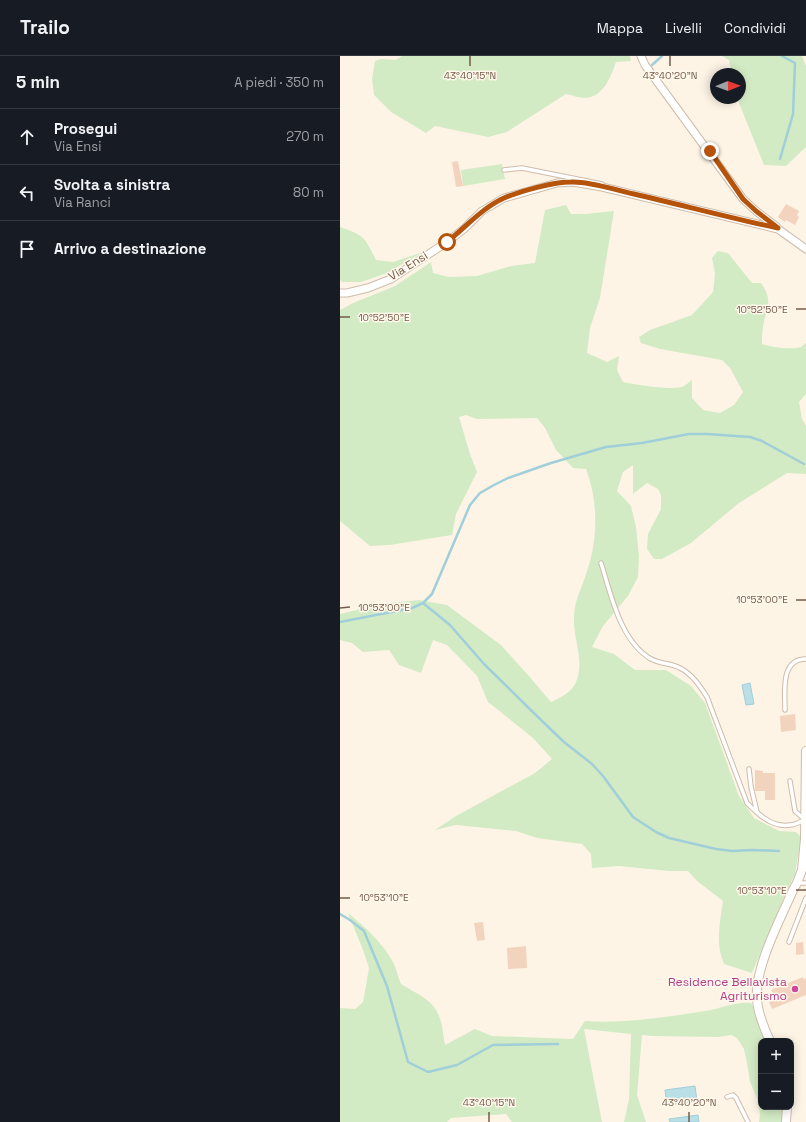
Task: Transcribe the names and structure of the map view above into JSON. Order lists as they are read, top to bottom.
{
  "streets": {
    "street": ["Via Ensi"]
  },
  "places": ["Residence Bellavista Agriturismo"],
  "north": "right",
  "page": {
    "header": "Trailo",
    "nav": ["Mappa", "Livelli", "Condividi"],
    "heading": ["5 min", "A piedi · 350 m"],
    "list": [
      ["Prosegui", "Via Ensi", "270 m"],
      ["Svolta a sinistra", "Via Ranci", "80 m"],
      "Arrivo a destinazione"
    ],
    "map_buttons": ["+", "−"]
  },
  "coordinates": [
    "43°40'15\"N",
    "43°40'20\"N",
    "10°52'50\"E",
    "10°53'00\"E",
    "10°53'10\"E"
  ]
}
